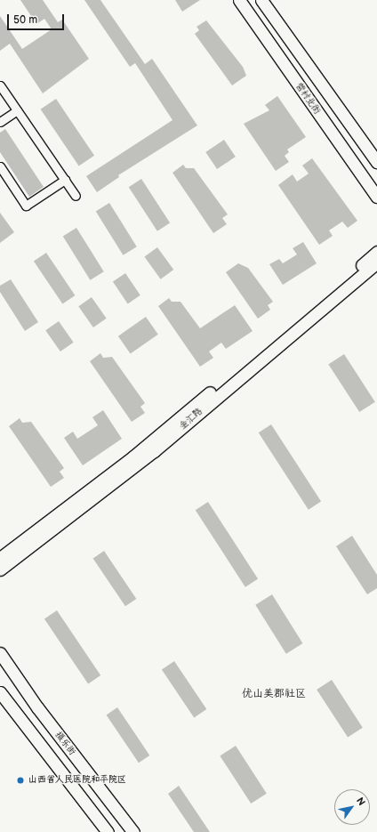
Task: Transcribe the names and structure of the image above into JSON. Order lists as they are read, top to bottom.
{
  "streets": {
    "street": ["营村北街", "金汇路", "摄乐街"]
  },
  "districts": ["优山美郡社区"],
  "places": ["山西省人民医院和平院区"],
  "scale_bar": "50 m",
  "north": "top right"
}
